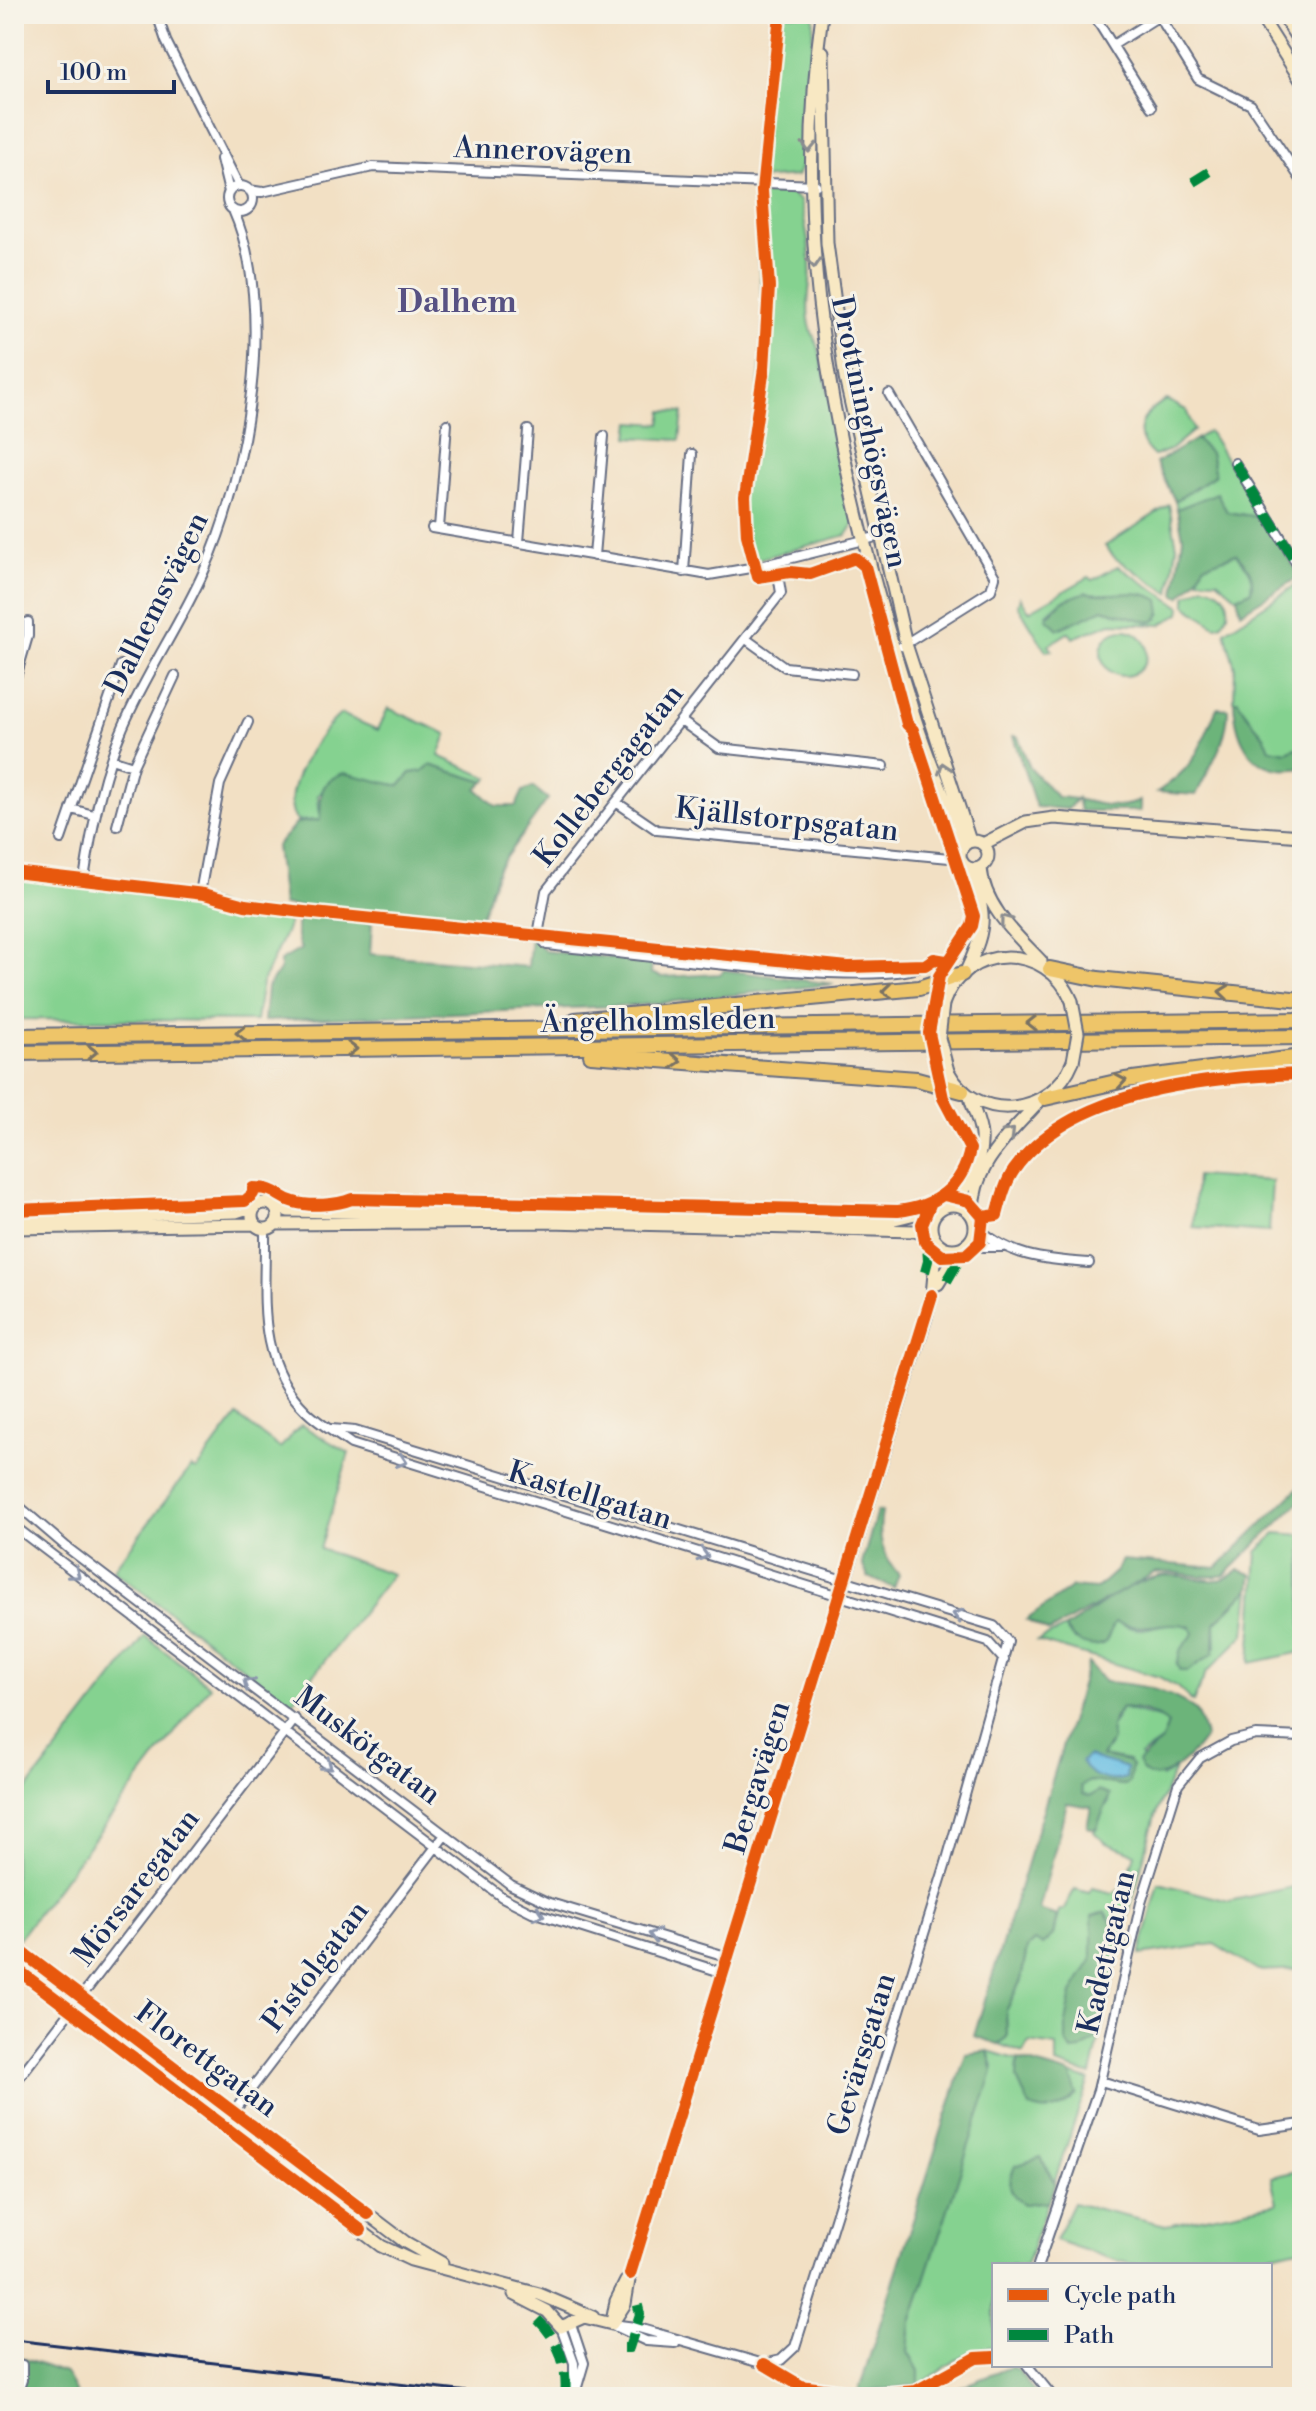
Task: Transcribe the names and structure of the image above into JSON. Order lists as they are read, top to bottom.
{
  "streets": {
    "highway": ["Ängelholmsleden"],
    "street": [
      "Annerovägen",
      "Drottninghögsvägen",
      "Dalhemsvägen",
      "Kollebergagatan",
      "Kjällstorpsgatan",
      "Kastellgatan",
      "Muskötgatan",
      "Bergavägen",
      "Mörsaregatan",
      "Kadettgatan",
      "Pistolgatan",
      "Gevärsgatan",
      "Florettgatan"
    ]
  },
  "crossings": [
    ["Annerovägen", "Drottninghögsvägen"],
    ["Annerovägen", "Dalhemsvägen"],
    ["Drottninghögsvägen", "Kjällstorpsgatan"],
    ["Kollebergagatan", "Kjällstorpsgatan"],
    ["Kastellgatan", "Bergavägen"],
    ["Muskötgatan", "Bergavägen"],
    ["Muskötgatan", "Mörsaregatan"],
    ["Muskötgatan", "Pistolgatan"],
    ["Bergavägen", "Gevärsgatan"],
    ["Mörsaregatan", "Florettgatan"],
    ["Pistolgatan", "Florettgatan"],
    ["Gevärsgatan", "Florettgatan"]
  ],
  "districts": ["Dalhem"],
  "legend": ["Cycle path", "Path"],
  "scale_bar": "100 m"
}
